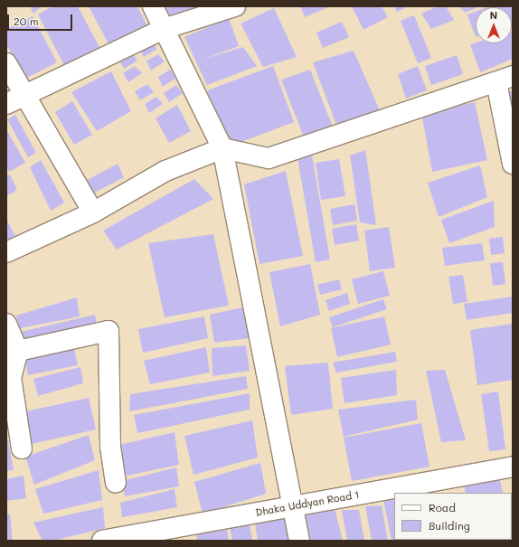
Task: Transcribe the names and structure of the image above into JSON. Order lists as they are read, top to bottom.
{
  "streets": {
    "street": ["Dhaka Uddyan Road 1"]
  },
  "legend": ["Road", "Building"],
  "scale_bar": "20 m",
  "north": "top"
}
